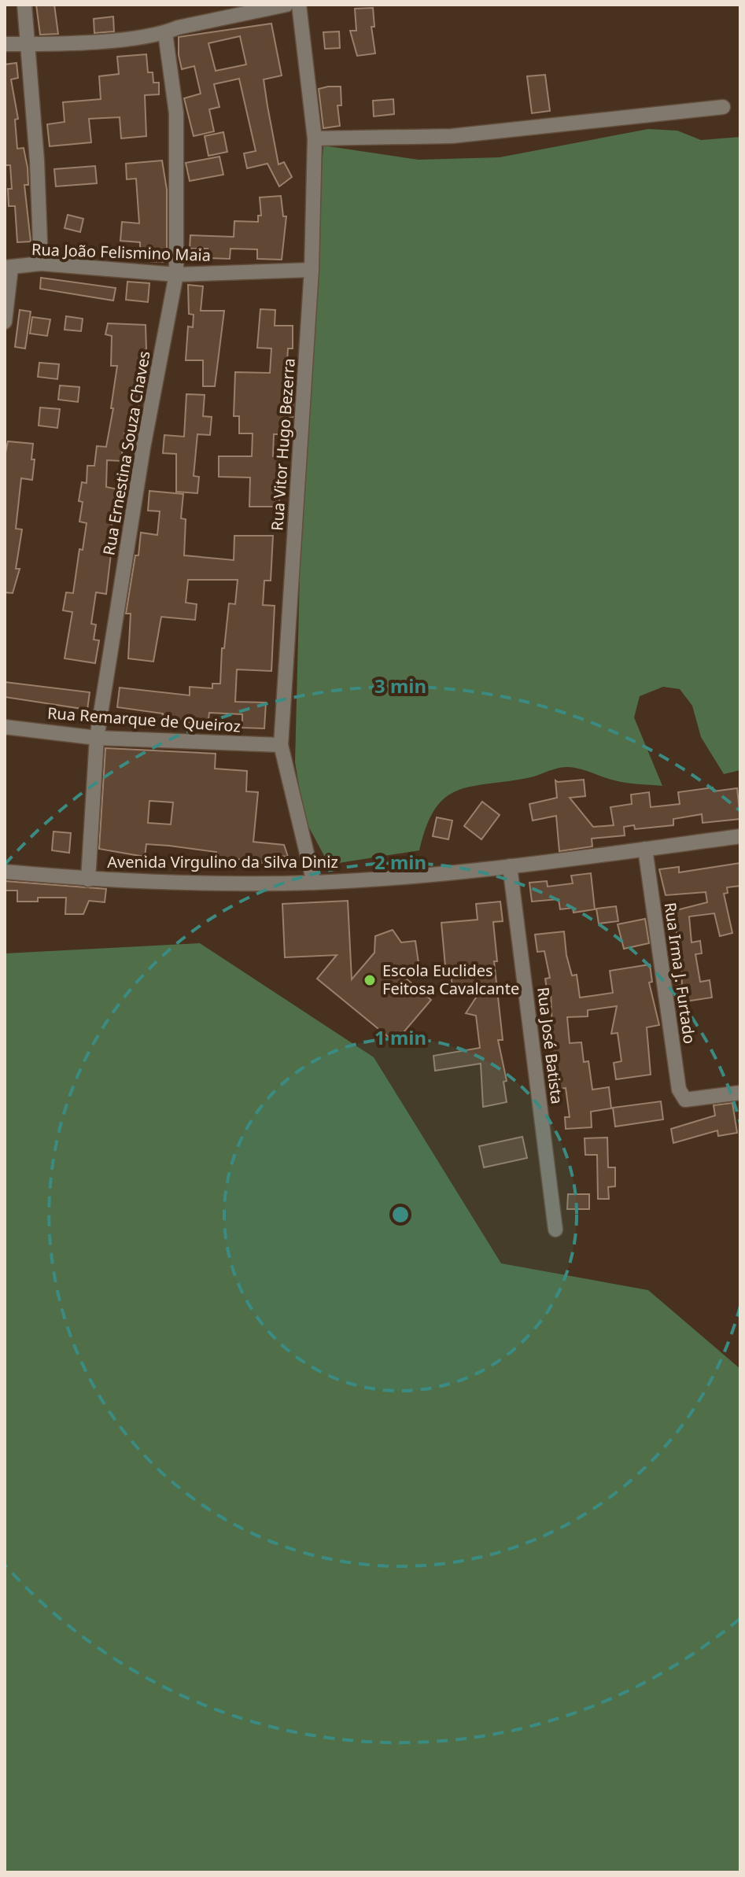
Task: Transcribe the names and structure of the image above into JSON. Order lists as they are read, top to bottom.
{
  "streets": {
    "street": [
      "Rua João Felismino Maia",
      "Rua Vitor Hugo Bezerra",
      "Rua Ernestina Souza Chaves",
      "Rua Remarque de Queiroz",
      "Avenida Virgulino da Silva Diniz",
      "Rua Irma J. Furtado",
      "Rua José Batista"
    ]
  },
  "crossings": [
    ["Rua João Felismino Maia", "Rua Vitor Hugo Bezerra"],
    ["Rua João Felismino Maia", "Rua Ernestina Souza Chaves"],
    ["Rua Vitor Hugo Bezerra", "Rua Remarque de Queiroz"],
    ["Rua Vitor Hugo Bezerra", "Avenida Virgulino da Silva Diniz"],
    ["Rua Ernestina Souza Chaves", "Rua Remarque de Queiroz"],
    ["Rua Ernestina Souza Chaves", "Avenida Virgulino da Silva Diniz"],
    ["Avenida Virgulino da Silva Diniz", "Rua Irma J. Furtado"],
    ["Avenida Virgulino da Silva Diniz", "Rua José Batista"]
  ],
  "places": ["Escola Euclides Feitosa Cavalcante"],
  "rings": ["3 min", "2 min", "1 min"]
}
